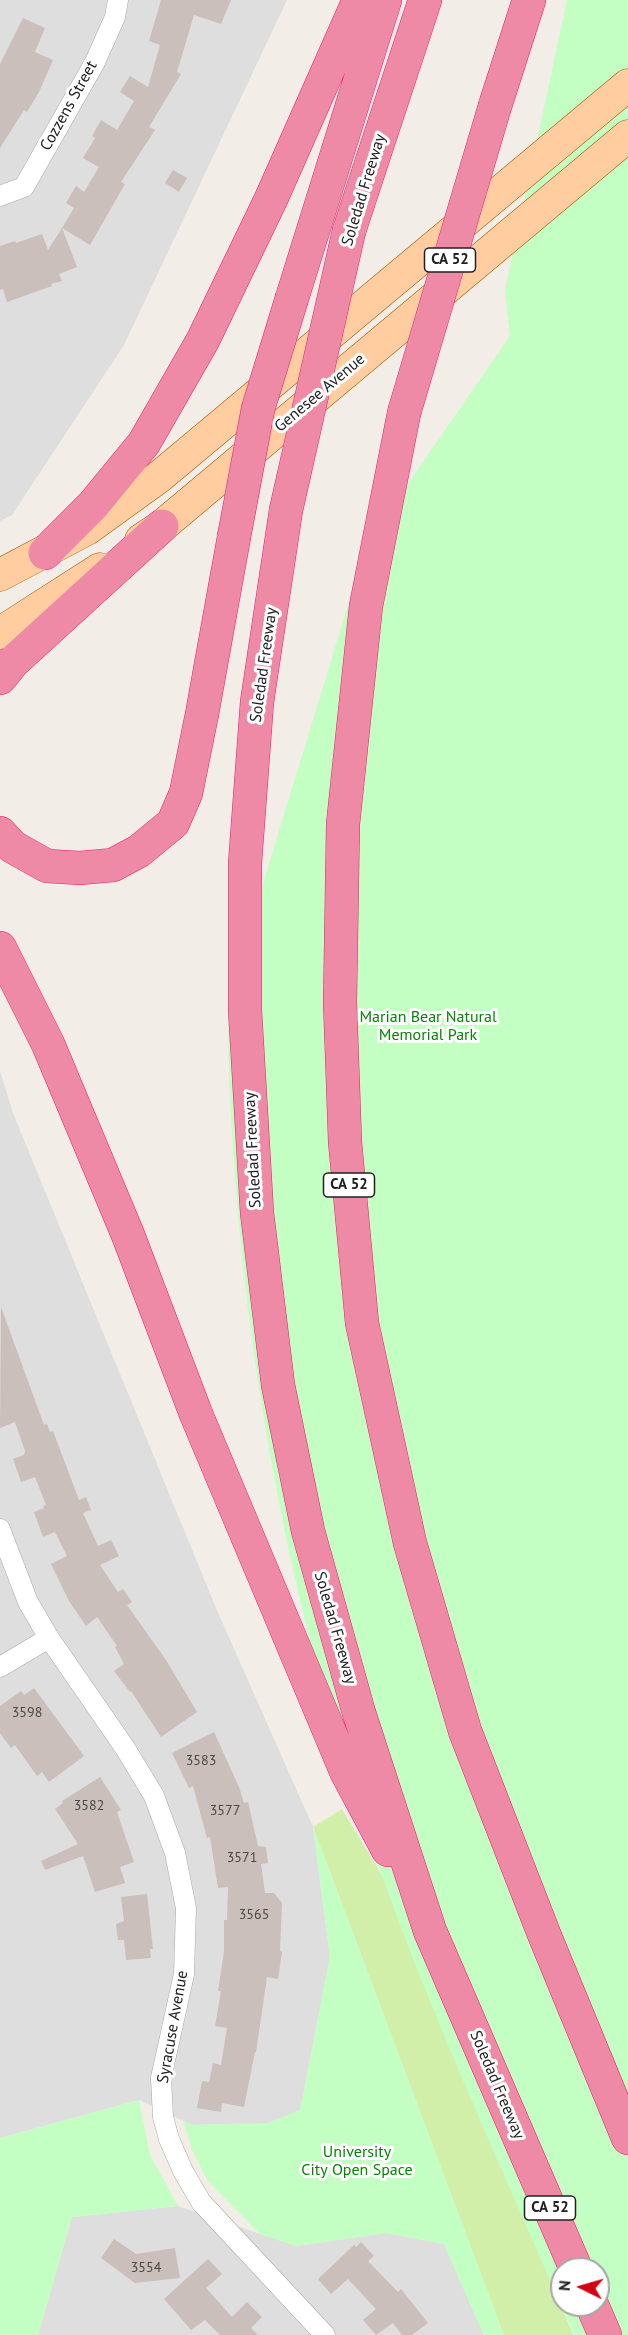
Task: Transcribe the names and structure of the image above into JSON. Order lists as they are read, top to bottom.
{
  "streets": {
    "highway": ["Soledad Freeway", "CA 52"],
    "main road": ["Genesee Avenue"],
    "street": ["Cozzens Street", "Syracuse Avenue"]
  },
  "parks": ["Marian Bear Natural Memorial Park", "University City Open Space"],
  "house_numbers": [
    "3598",
    "3583",
    "3582",
    "3577",
    "3571",
    "3565",
    "3554"
  ],
  "north": "left"
}
